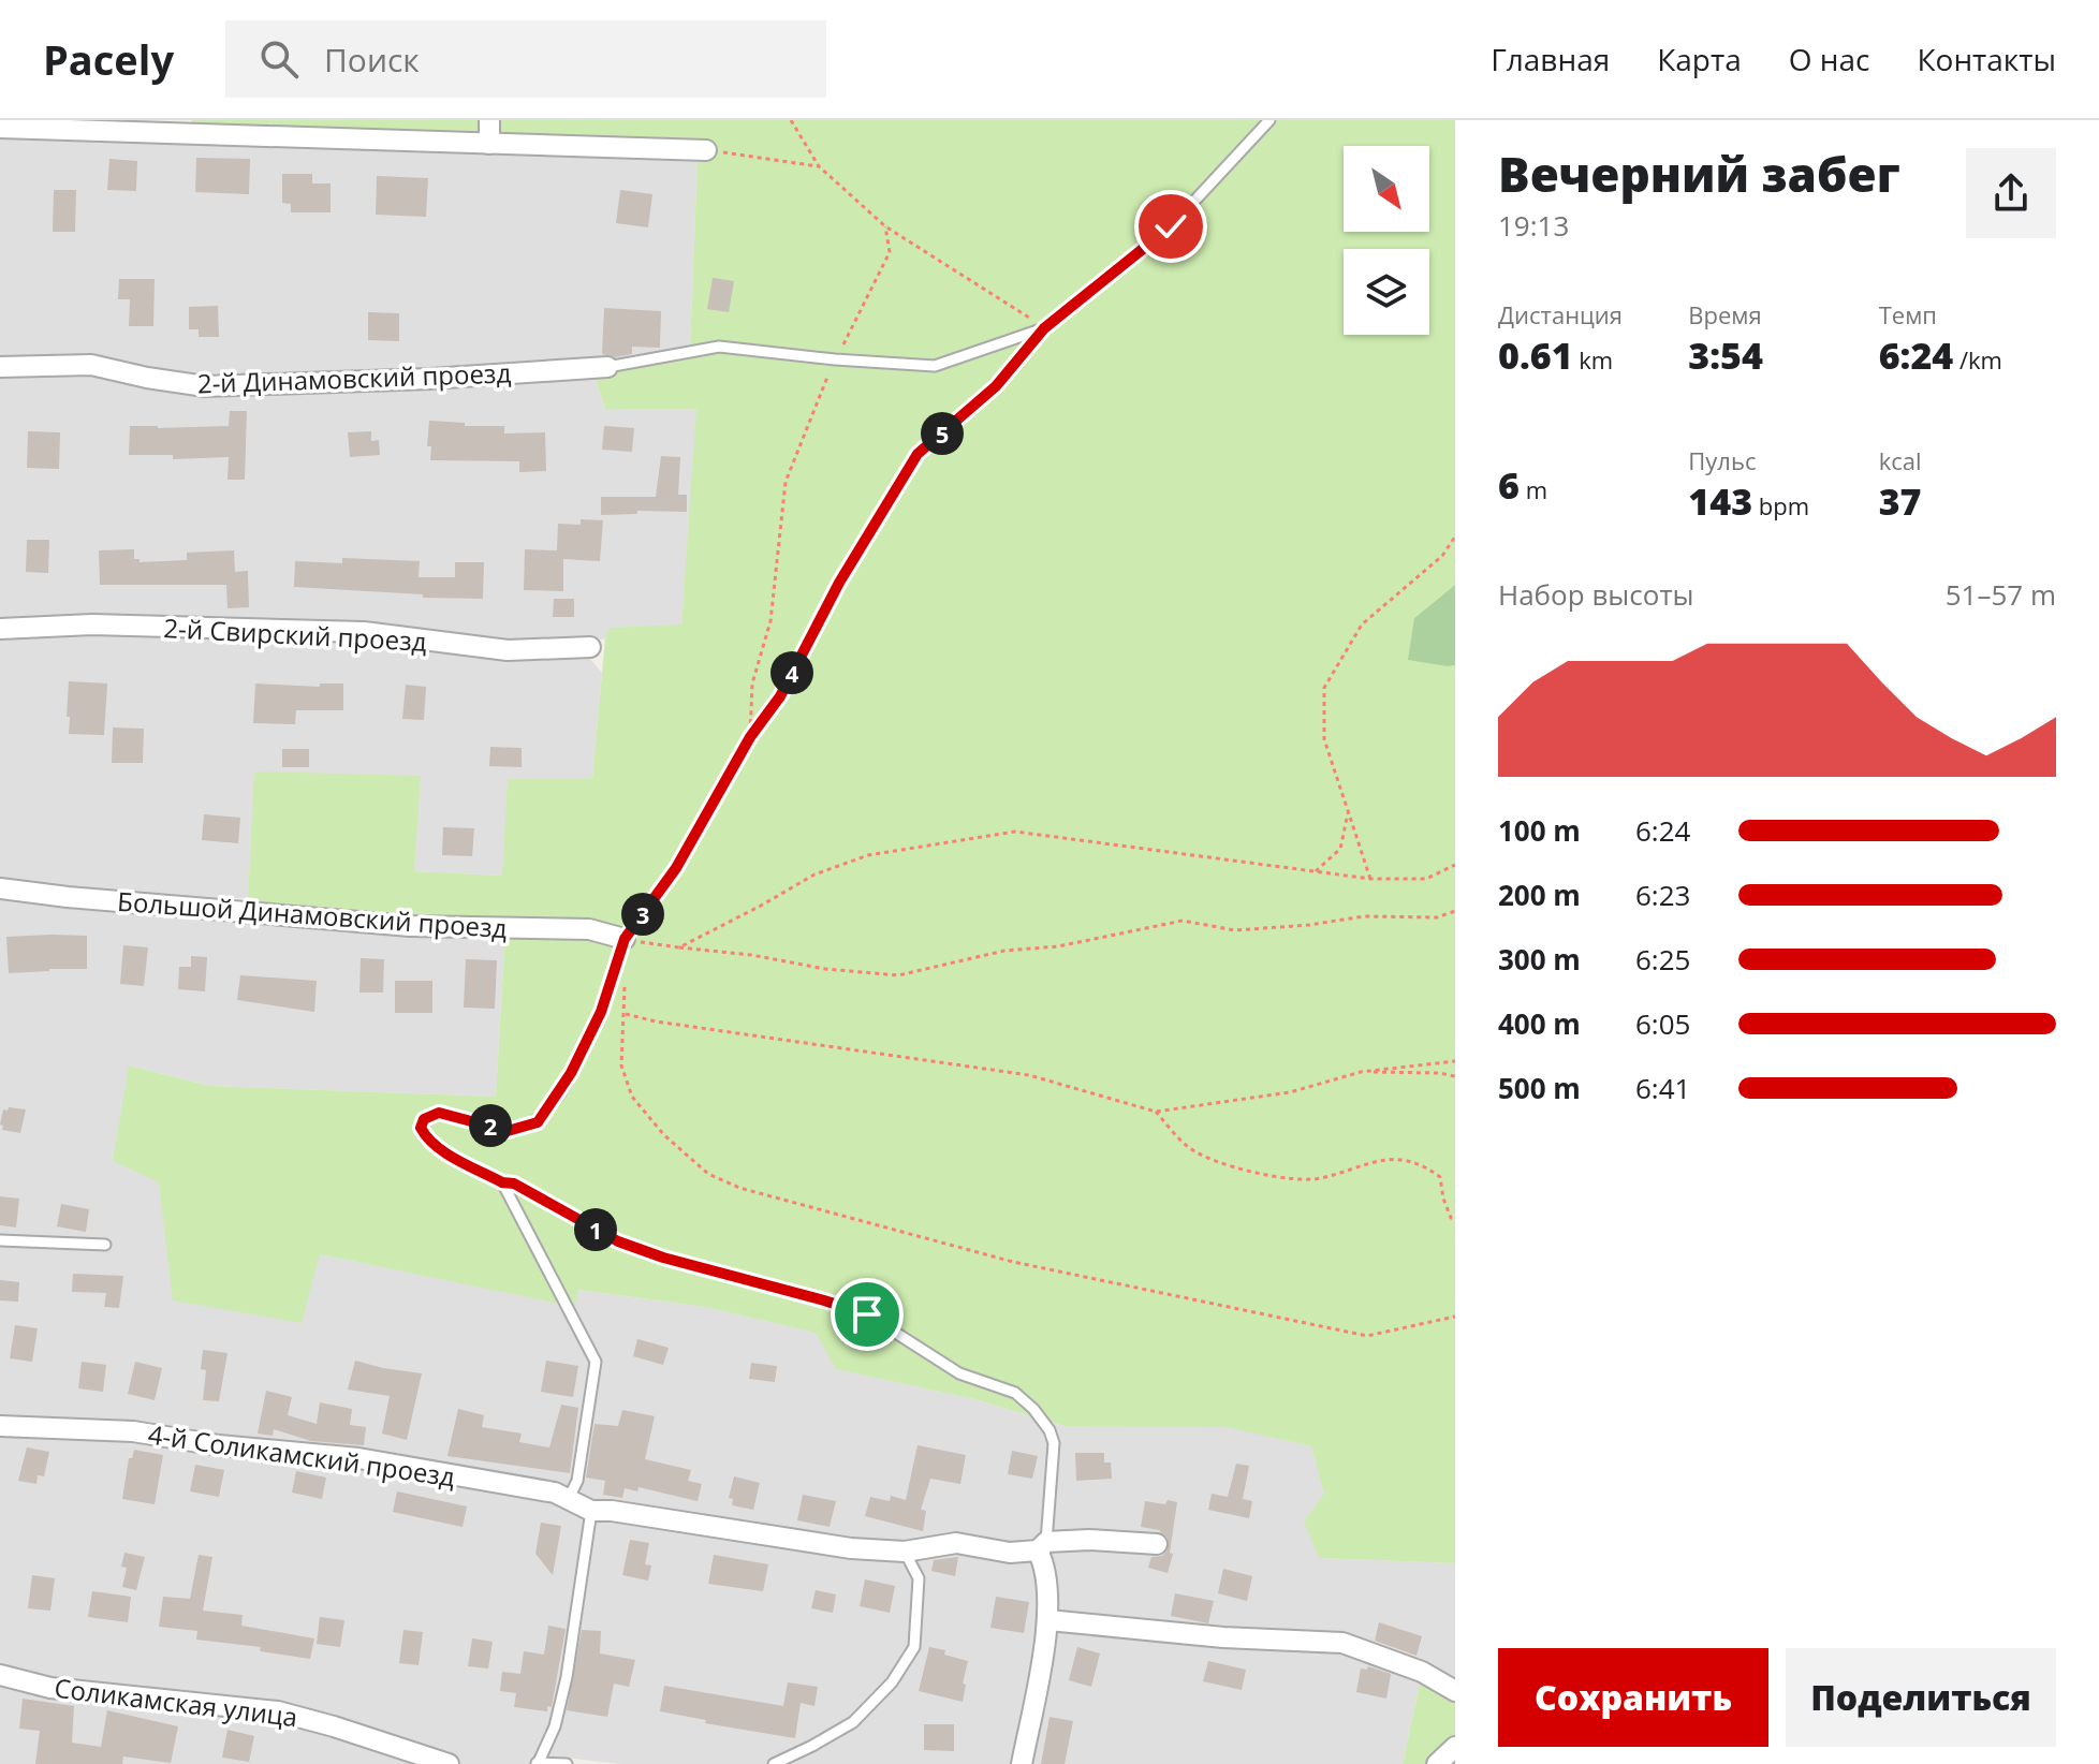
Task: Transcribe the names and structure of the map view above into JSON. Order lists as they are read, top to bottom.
{
  "streets": {
    "street": [
      "2-й Динамовский проезд",
      "2-й Свирский проезд",
      "Большой Динамовский проезд",
      "4-й Соликамский проезд",
      "Соликамская улица"
    ]
  },
  "north": "bottom right",
  "page": {
    "header": "Pacely",
    "search": "Поиск",
    "nav": [
      "Главная",
      "Карта",
      "О нас",
      "Контакты"
    ],
    "heading": ["Вечерний забег", "19:13"],
    "stats": [
      ["Дистанция", "0.61 km"],
      ["Время", "3:54"],
      ["Темп", "6:24 /km"],
      ["6 m"],
      ["Пульс", "143 bpm"],
      ["kcal", "37"]
    ],
    "pins": [
      "5",
      "4",
      "3",
      "2",
      "1"
    ],
    "chart": ["Набор высоты", "51–57 m"],
    "list": [
      {
        "name": "100 m",
        "note": "6:24"
      },
      {
        "name": "200 m",
        "note": "6:23"
      },
      {
        "name": "300 m",
        "note": "6:25"
      },
      {
        "name": "400 m",
        "note": "6:05"
      },
      {
        "name": "500 m",
        "note": "6:41"
      }
    ],
    "buttons": ["Сохранить", "Поделиться"]
  }
}
